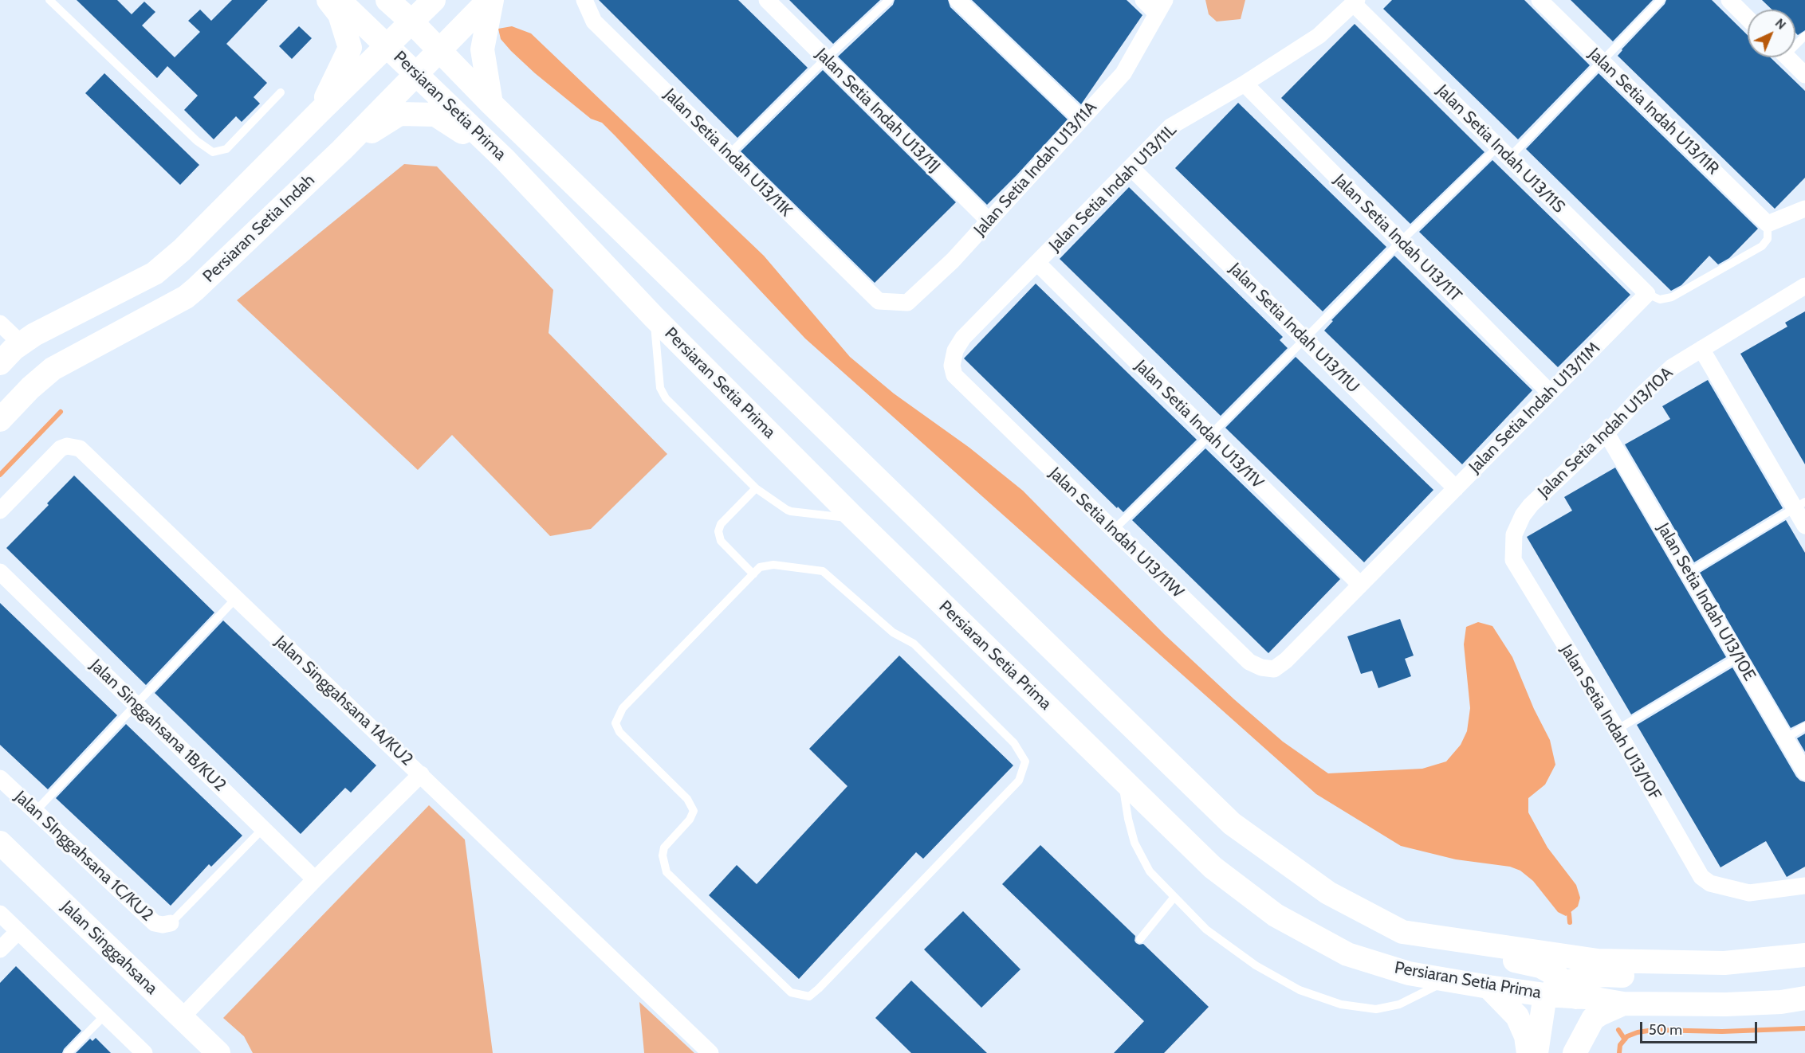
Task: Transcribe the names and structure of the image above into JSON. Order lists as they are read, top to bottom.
{
  "streets": {
    "street": [
      "Persiaran Setia Prima",
      "Jalan Setia Indah U13/11J",
      "Jalan Setia Indah U13/11R",
      "Jalan Setia Indah U13/11S",
      "Jalan Setia Indah U13/11K",
      "Jalan Setia Indah U13/11A",
      "Jalan Setia Indah U13/11L",
      "Persiaran Setia Indah",
      "Jalan Setia Indah U13/11T",
      "Jalan Setia Indah U13/11U",
      "Jalan Setia Indah U13/11M",
      "Jalan Setia Indah U13/11V",
      "Jalan Setia Indah U13/10A",
      "Jalan Setia Indah U13/11W",
      "Jalan Setia Indah U13/10E",
      "Jalan Singgahsana 1A/KU2",
      "Jalan Setia Indah U13/10F",
      "Jalan Singgahsana 1B/KU2",
      "Jalan SInggahsana 1C/KU2",
      "Jalan Singgahsana"
    ]
  },
  "crossings": [
    ["Persiaran Setia Prima", "Persiaran Setia Indah"],
    ["Jalan Setia Indah U13/11J", "Jalan Setia Indah U13/11A"],
    ["Jalan Setia Indah U13/11S", "Jalan Setia Indah U13/11L"],
    ["Jalan Setia Indah U13/11S", "Jalan Setia Indah U13/11M"],
    ["Jalan Setia Indah U13/11K", "Jalan Setia Indah U13/11A"],
    ["Jalan Setia Indah U13/11L", "Jalan Setia Indah U13/11T"],
    ["Jalan Setia Indah U13/11L", "Jalan Setia Indah U13/11U"],
    ["Jalan Setia Indah U13/11L", "Jalan Setia Indah U13/11V"],
    ["Jalan Setia Indah U13/11L", "Jalan Setia Indah U13/11W"],
    ["Jalan Setia Indah U13/11T", "Jalan Setia Indah U13/11M"],
    ["Jalan Setia Indah U13/11U", "Jalan Setia Indah U13/11M"],
    ["Jalan Setia Indah U13/11M", "Jalan Setia Indah U13/11V"],
    ["Jalan Setia Indah U13/11M", "Jalan Setia Indah U13/11W"],
    ["Jalan Setia Indah U13/10A", "Jalan Setia Indah U13/10E"],
    ["Jalan Setia Indah U13/10A", "Jalan Setia Indah U13/10F"],
    ["Jalan Singgahsana 1A/KU2", "Jalan Singgahsana 1B/KU2"],
    ["Jalan Singgahsana 1A/KU2", "Jalan Singgahsana"]
  ],
  "scale_bar": "50 m",
  "north": "top right"
}
